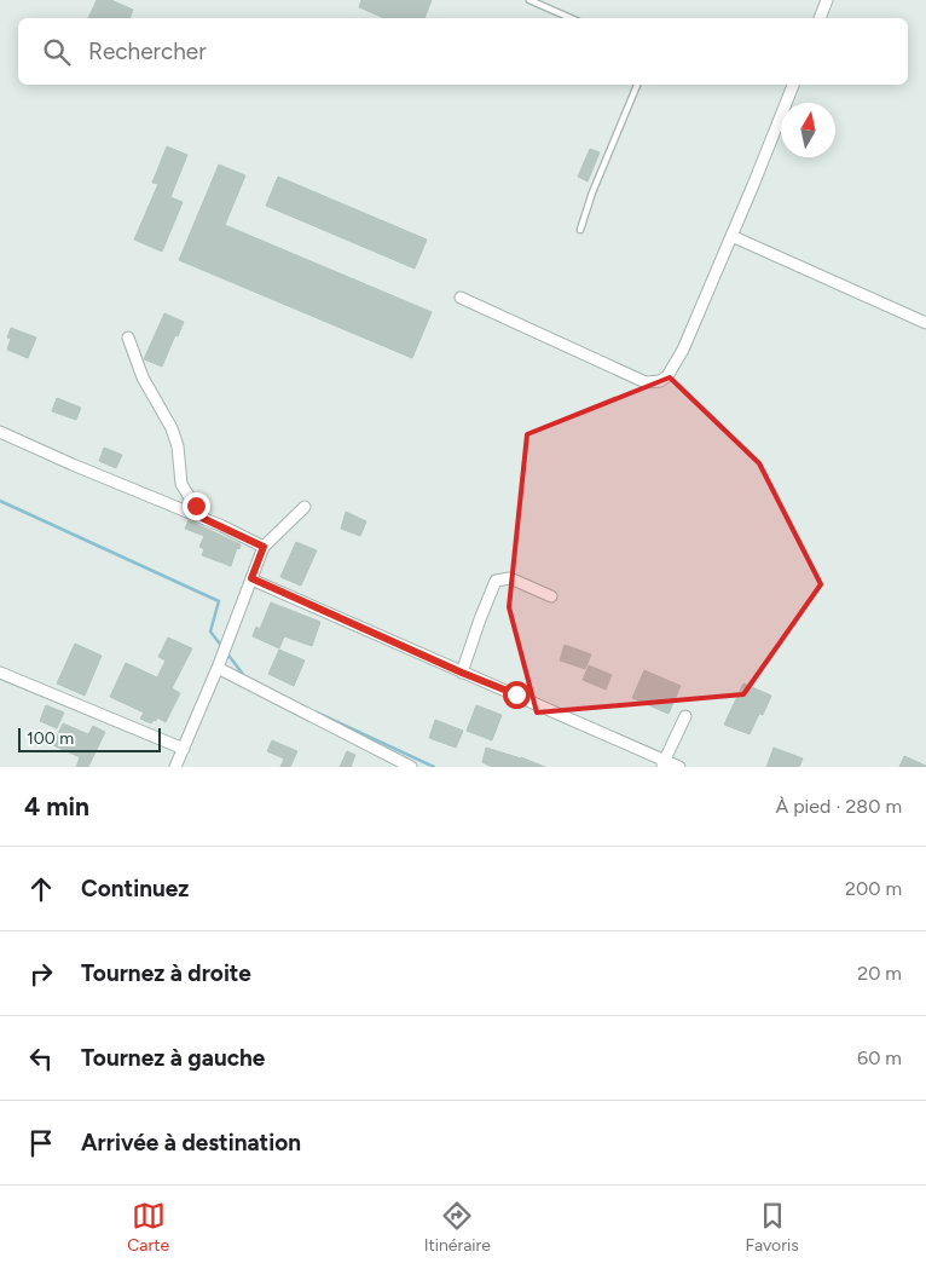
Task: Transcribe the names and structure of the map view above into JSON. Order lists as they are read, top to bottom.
{
  "scale_bar": "100 m",
  "north": "top",
  "page": {
    "search": "Rechercher",
    "scale": "100 m",
    "heading": ["4 min", "À pied · 280 m"],
    "list": [
      ["Continuez", "200 m"],
      ["Tournez à droite", "20 m"],
      ["Tournez à gauche", "60 m"],
      "Arrivée à destination"
    ],
    "nav": ["Carte", "Itinéraire", "Favoris"]
  }
}
